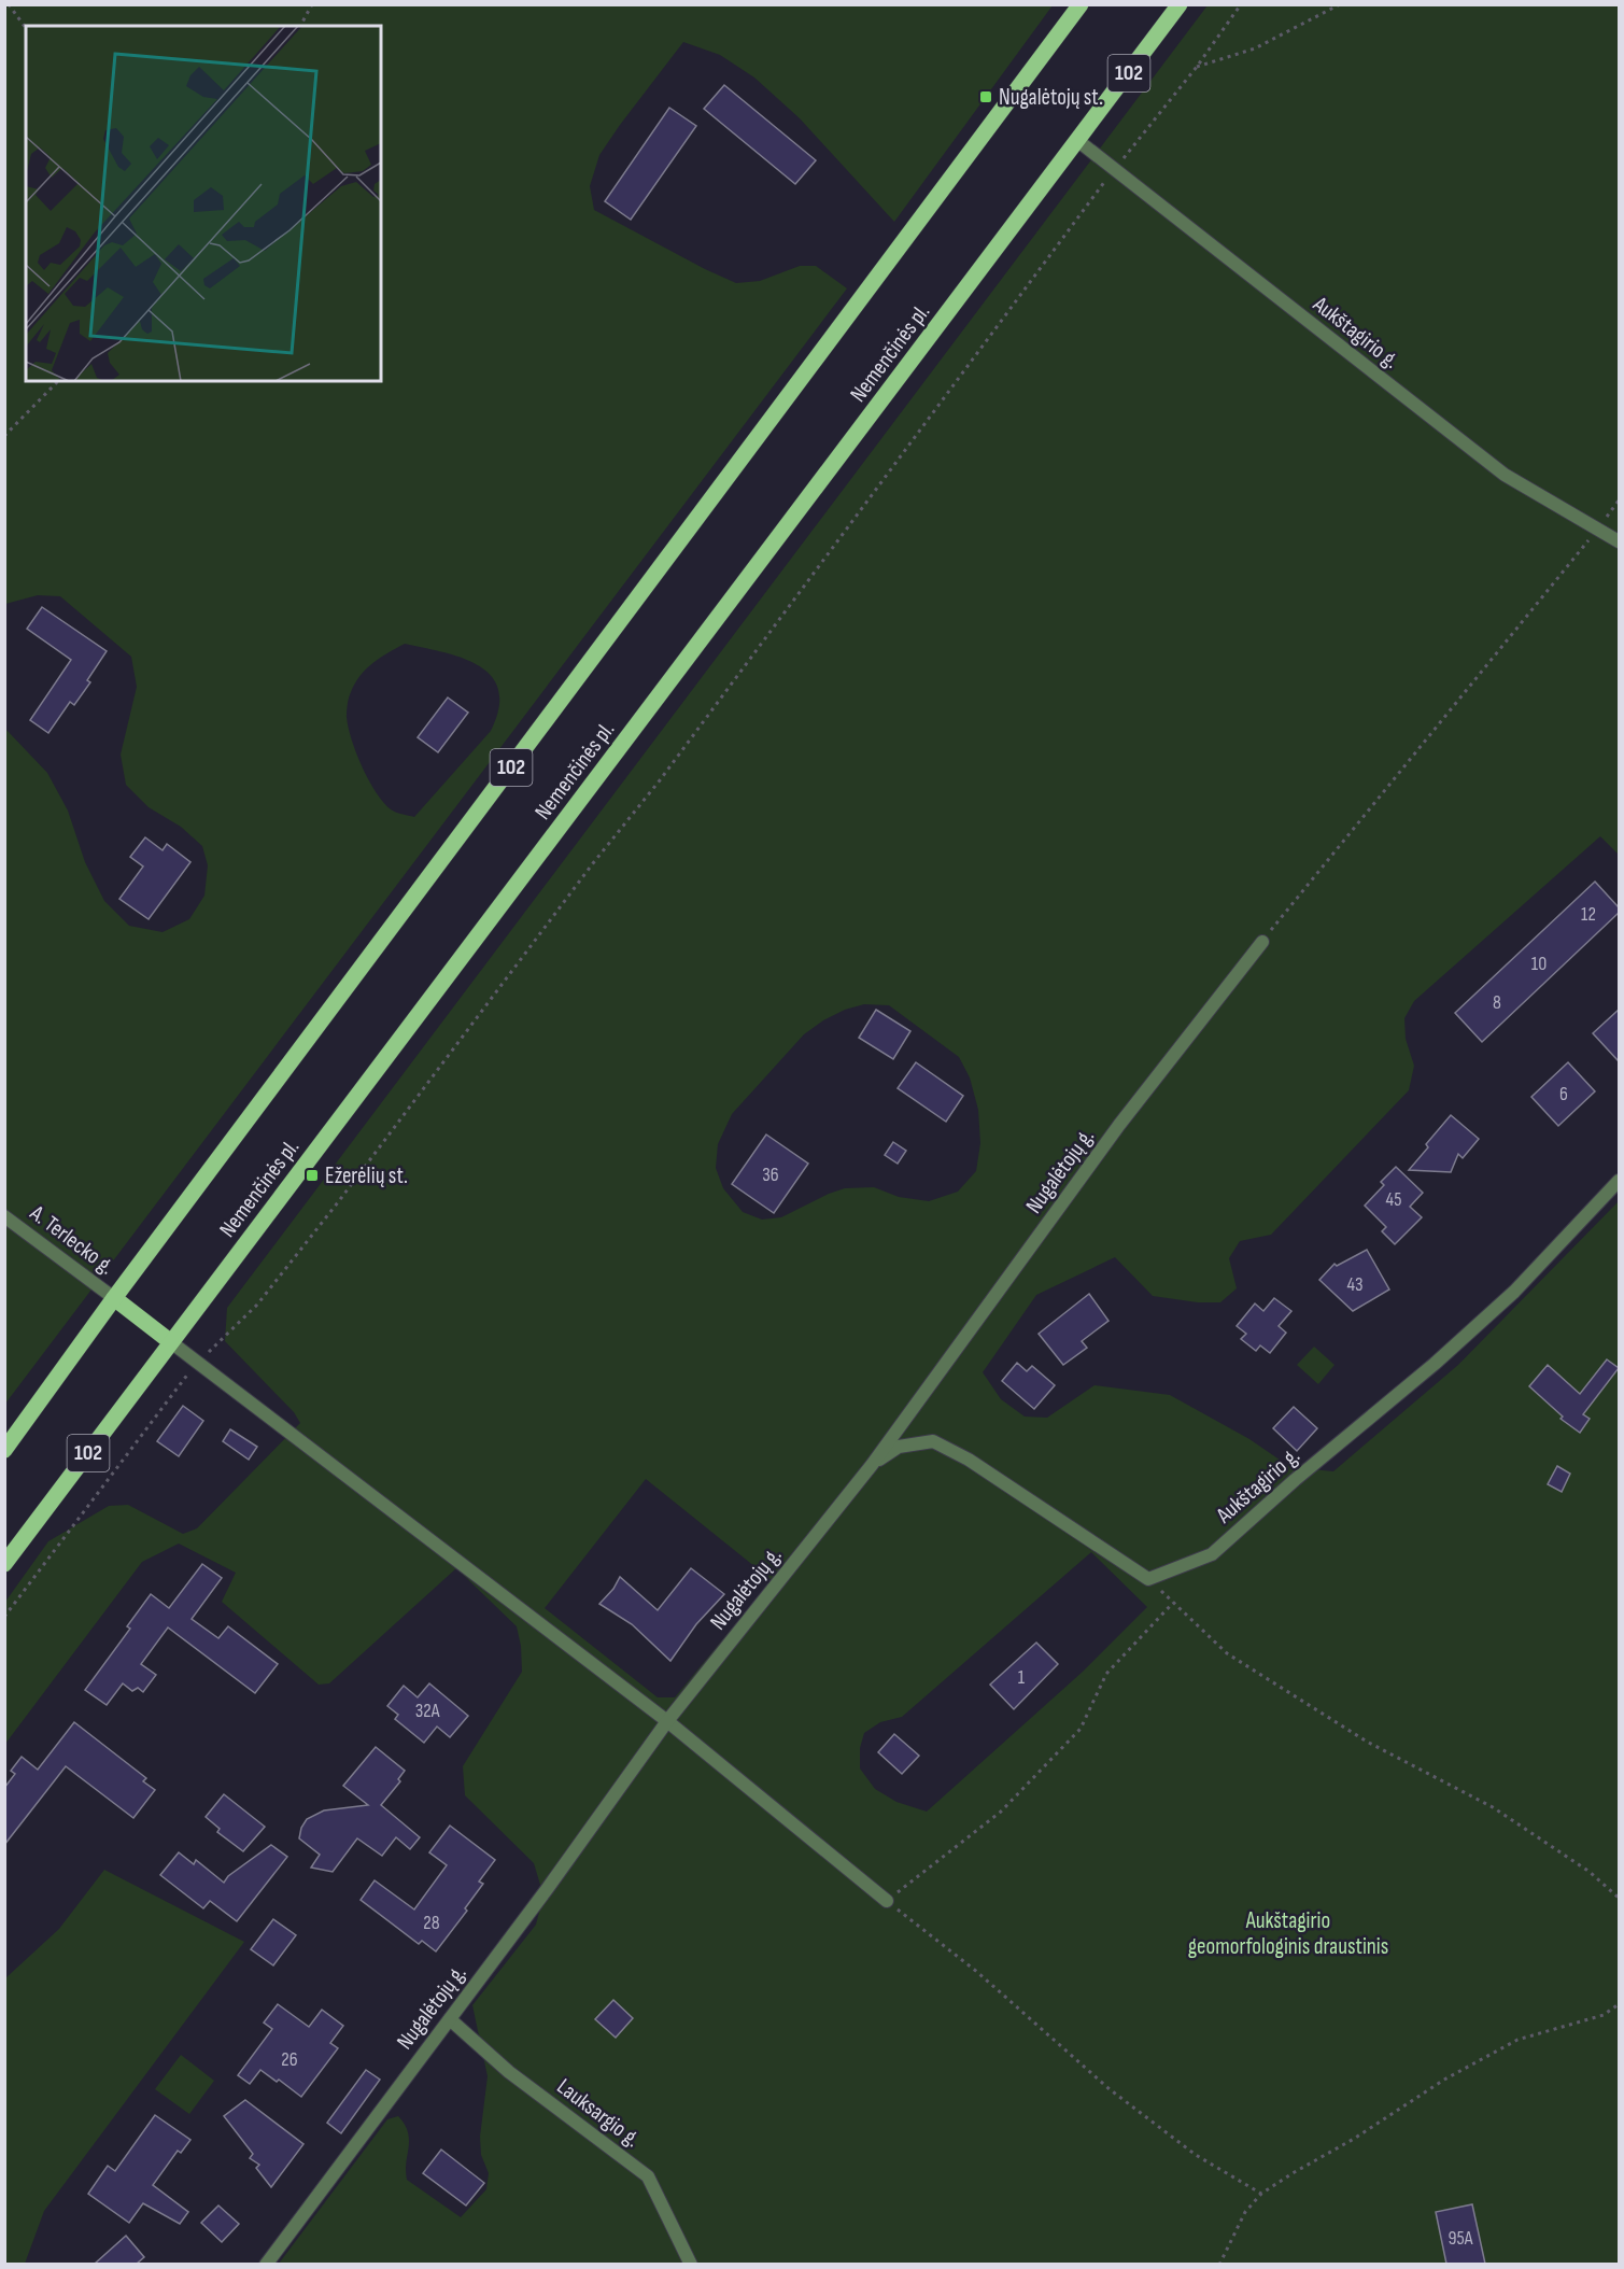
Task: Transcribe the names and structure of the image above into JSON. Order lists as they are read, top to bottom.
{
  "streets": {
    "main road": ["102", "Nemenčinės pl."],
    "street": [
      "Aukštagirio g.",
      "Nugalėtojų g.",
      "A. Terlecko g.",
      "Lauksargio g."
    ]
  },
  "crossings": [
    ["102", "A. Terlecko g."],
    ["Aukštagirio g.", "Nemenčinės pl."],
    ["Nugalėtojų g.", "Lauksargio g."]
  ],
  "parks": ["Aukštagirio geomorfologinis draustinis"],
  "places": {
    "transit": ["Nugalėtojų st.", "Ežerėlių st."]
  },
  "house_numbers": [
    "12",
    "10",
    "8",
    "6",
    "36",
    "45",
    "43",
    "1",
    "32A",
    "28",
    "26",
    "95A"
  ]
}
